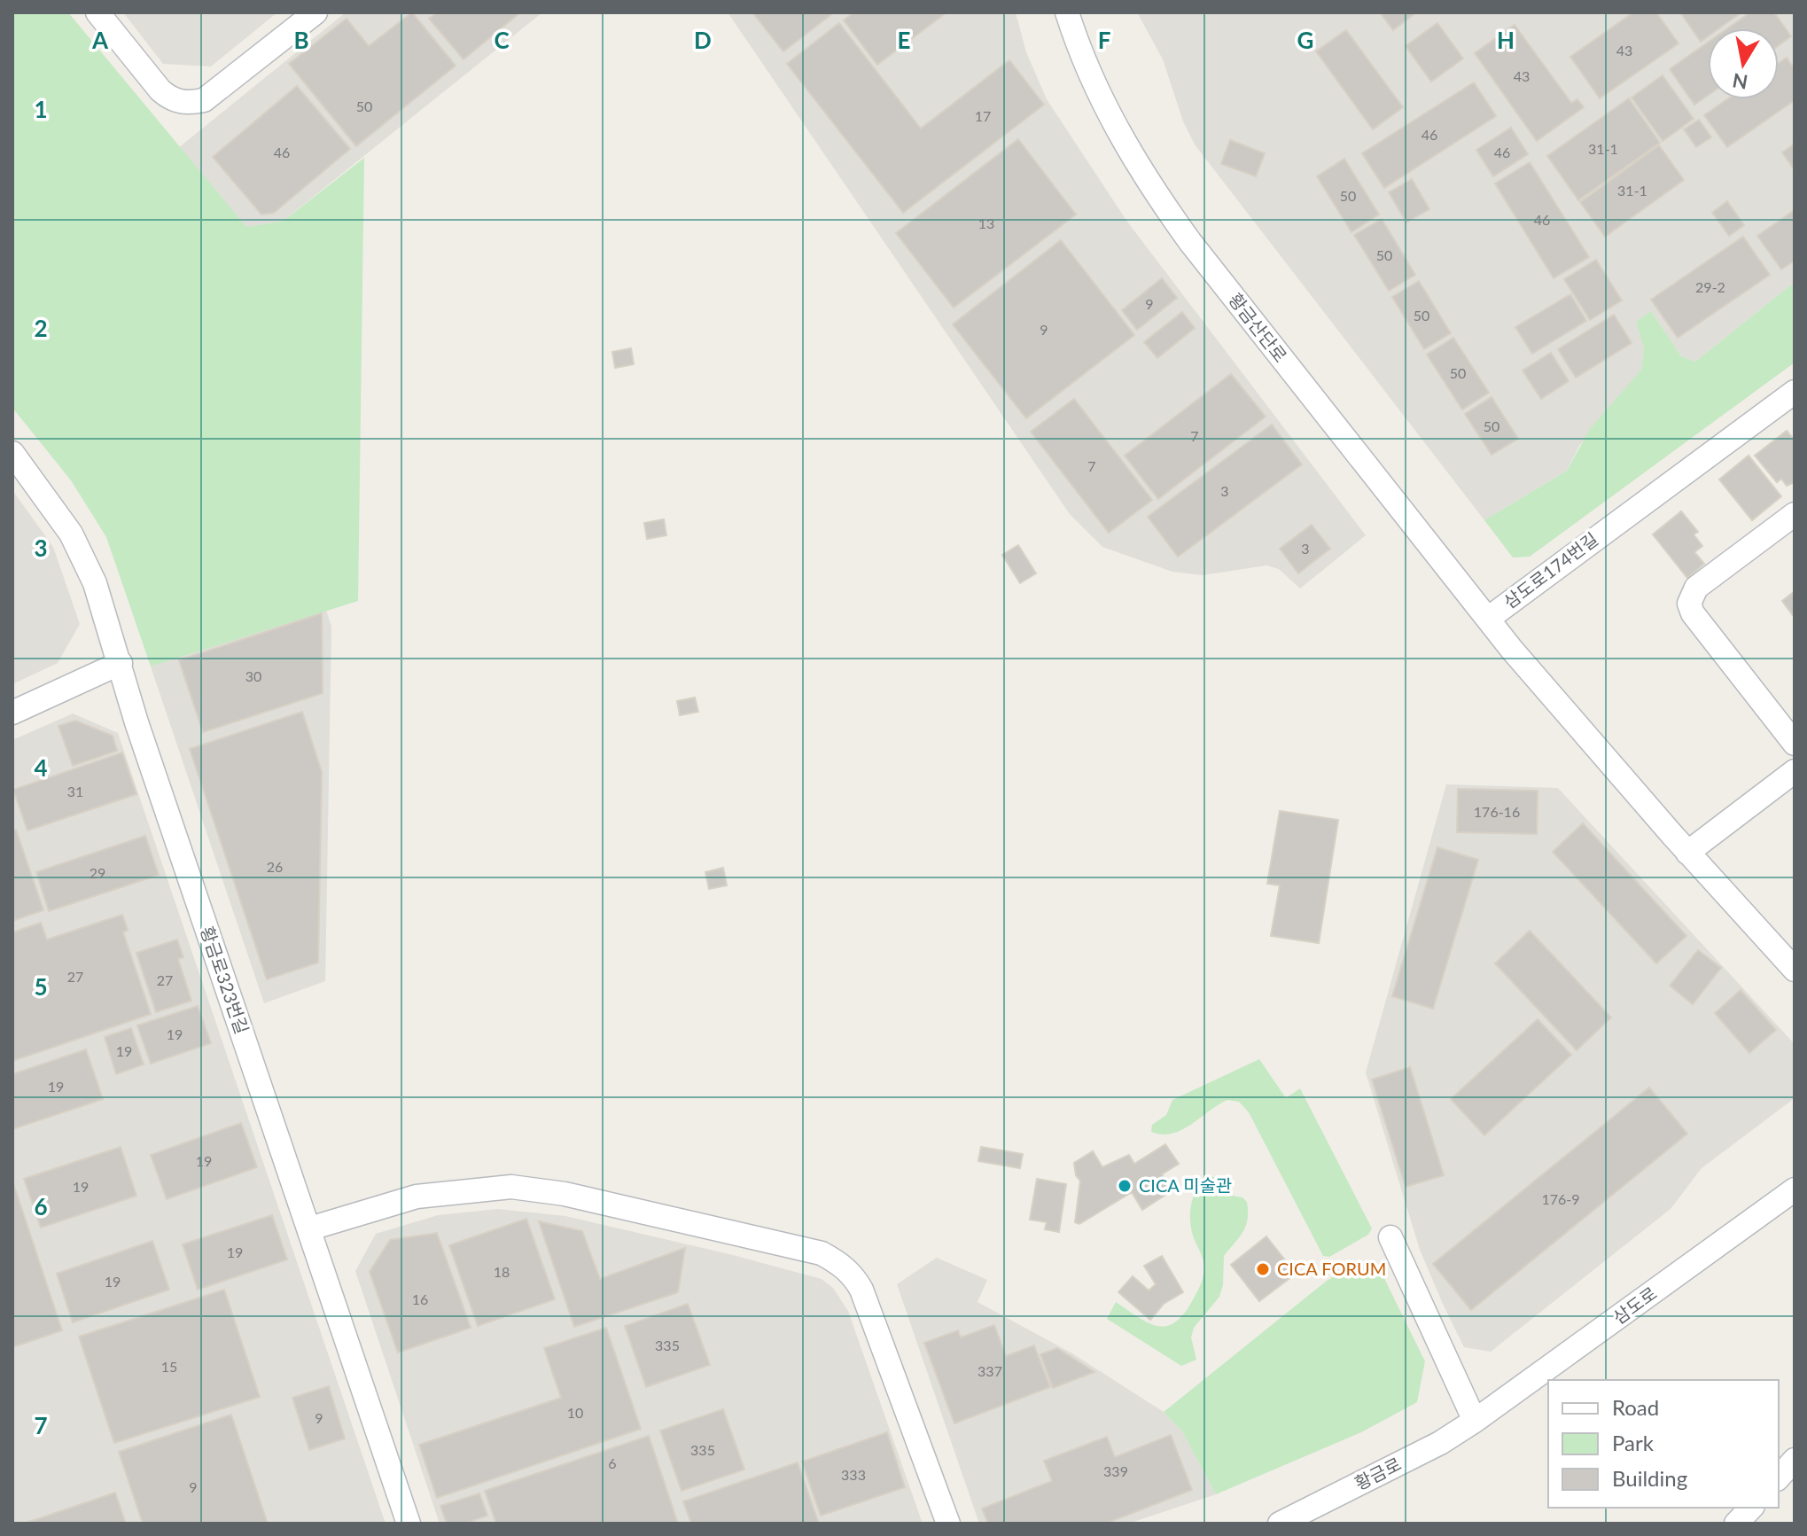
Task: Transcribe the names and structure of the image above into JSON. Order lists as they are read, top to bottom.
{
  "streets": {
    "street": [
      "황금산단로",
      "삼도로174번길",
      "황금로323번길",
      "삼도로",
      "황금로"
    ]
  },
  "crossings": [
    ["황금산단로", "삼도로174번길"],
    ["삼도로", "황금로"]
  ],
  "places": ["CICA 미술관", "CICA FORUM"],
  "house_numbers": [
    "43",
    "43",
    "50",
    "17",
    "46",
    "31-1",
    "46",
    "46",
    "31-1",
    "50",
    "46",
    "13",
    "50",
    "29-2",
    "9",
    "50",
    "9",
    "50",
    "50",
    "7",
    "7",
    "3",
    "3",
    "30",
    "31",
    "176-16",
    "26",
    "29",
    "27",
    "27",
    "19",
    "19",
    "19",
    "19",
    "19",
    "176-9",
    "19",
    "18",
    "19",
    "16",
    "335",
    "15",
    "337",
    "10",
    "9",
    "335",
    "6",
    "339",
    "333",
    "9"
  ],
  "legend": ["Road", "Park", "Building"],
  "north": "bottom",
  "grid": {
    "columns": [
      "A",
      "B",
      "C",
      "D",
      "E",
      "F",
      "G",
      "H"
    ],
    "rows": [
      "1",
      "2",
      "3",
      "4",
      "5",
      "6",
      "7"
    ]
  }
}
